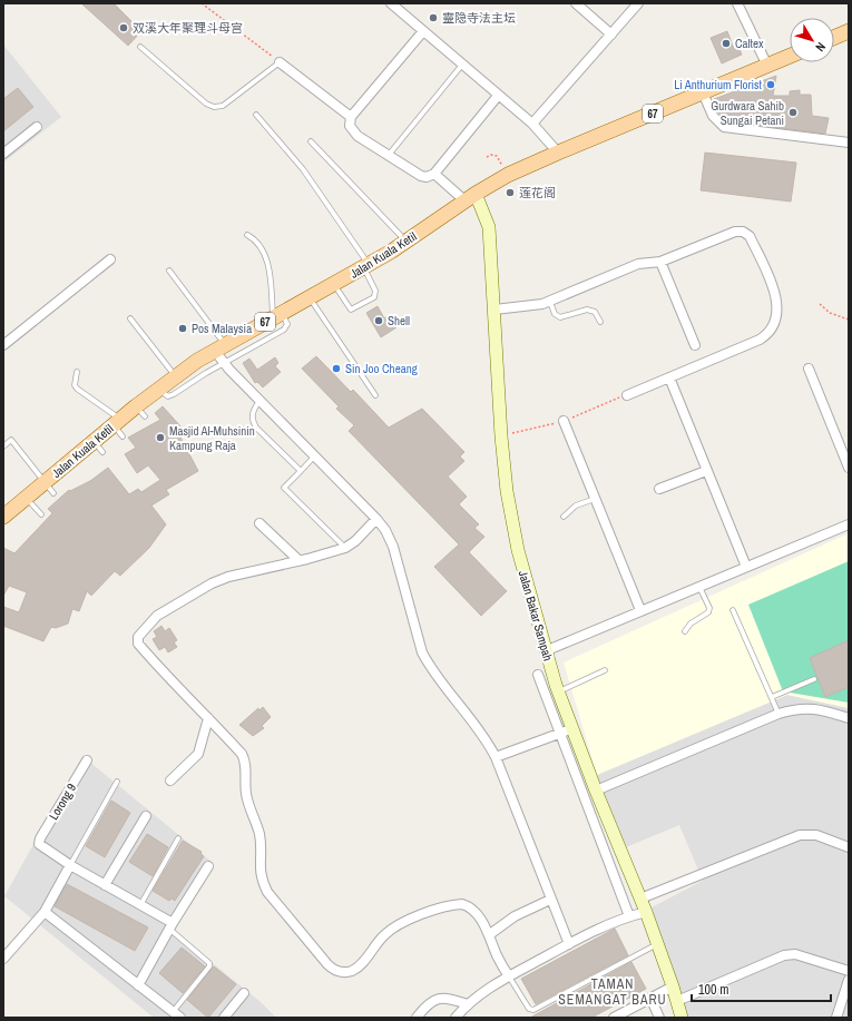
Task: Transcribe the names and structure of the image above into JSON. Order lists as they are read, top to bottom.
{
  "streets": {
    "main road": ["67", "Jalan Kuala Ketil", "Jalan Bakar Sampah"],
    "street": ["Lorong 9"]
  },
  "crossings": [
    ["Jalan Kuala Ketil", "Jalan Bakar Sampah"]
  ],
  "districts": ["TAMAN SEMANGAT BARU"],
  "places": [
    "靈隐寺法主坛",
    "双溪大年聚理斗母宫",
    "Caltex",
    "Li Anthurium Florist",
    "Gurdwara Sahib Sungai Petani",
    "莲花阁",
    "Shell",
    "Pos Malaysia",
    "Sin Joo Cheang",
    "Masjid Al-Muhsinin Kampung Raja"
  ],
  "scale_bar": "100 m",
  "north": "bottom right"
}
